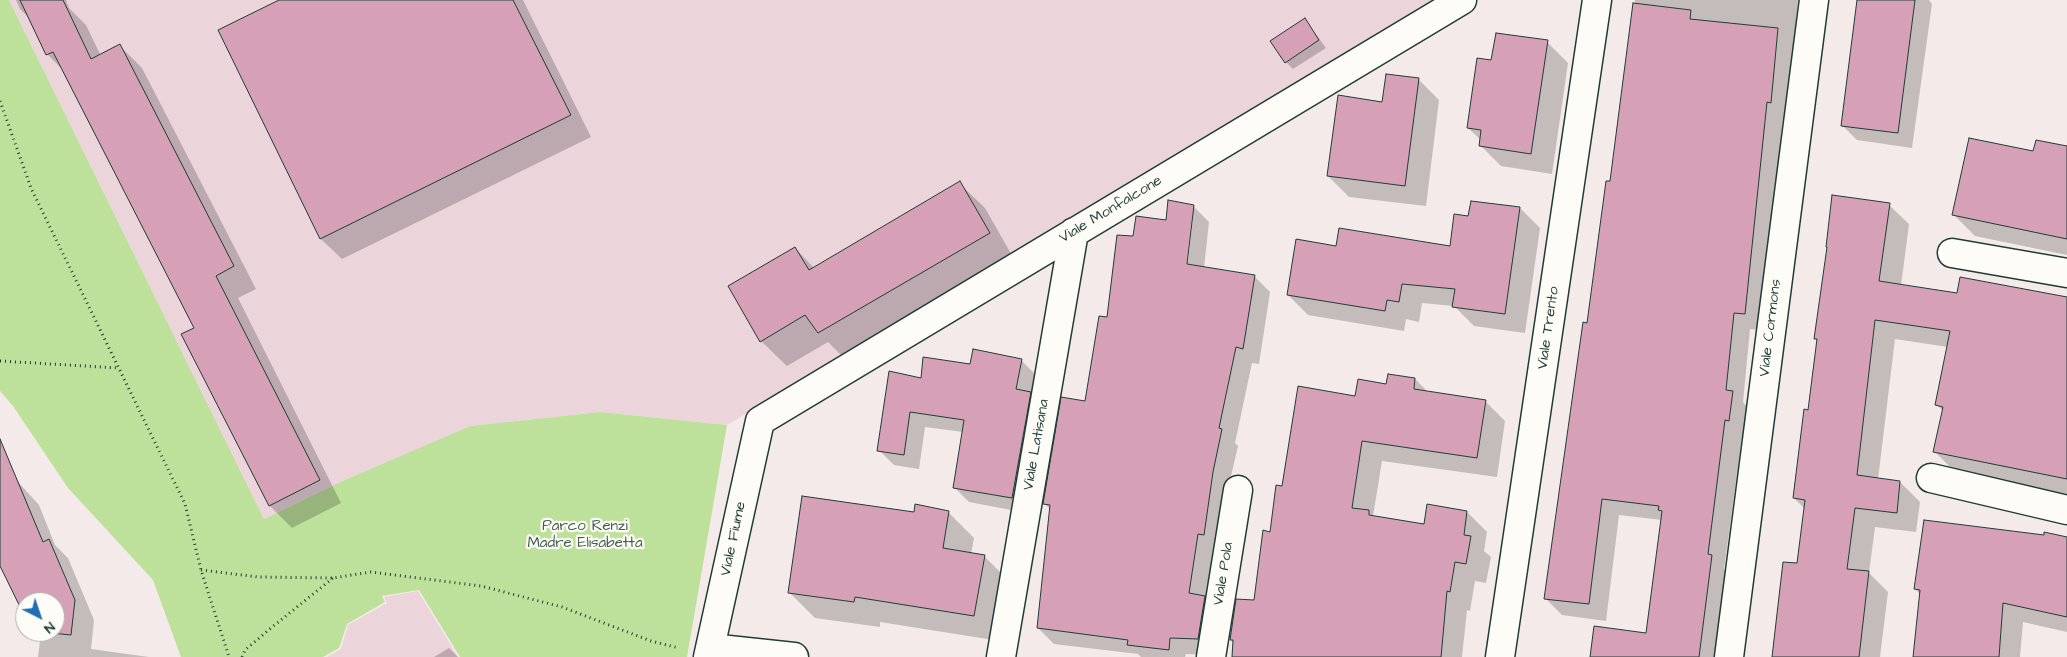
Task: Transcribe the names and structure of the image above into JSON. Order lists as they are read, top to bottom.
{
  "streets": {
    "street": [
      "Viale Monfalcone",
      "Viale Trento",
      "Viale Cormons",
      "Viale Latisana",
      "Viale Fiume",
      "Viale Pola"
    ]
  },
  "crossings": [
    ["Viale Monfalcone", "Viale Latisana"],
    ["Viale Monfalcone", "Viale Fiume"]
  ],
  "parks": ["Parco Renzi Madre Elisabetta"],
  "north": "bottom right"
}
